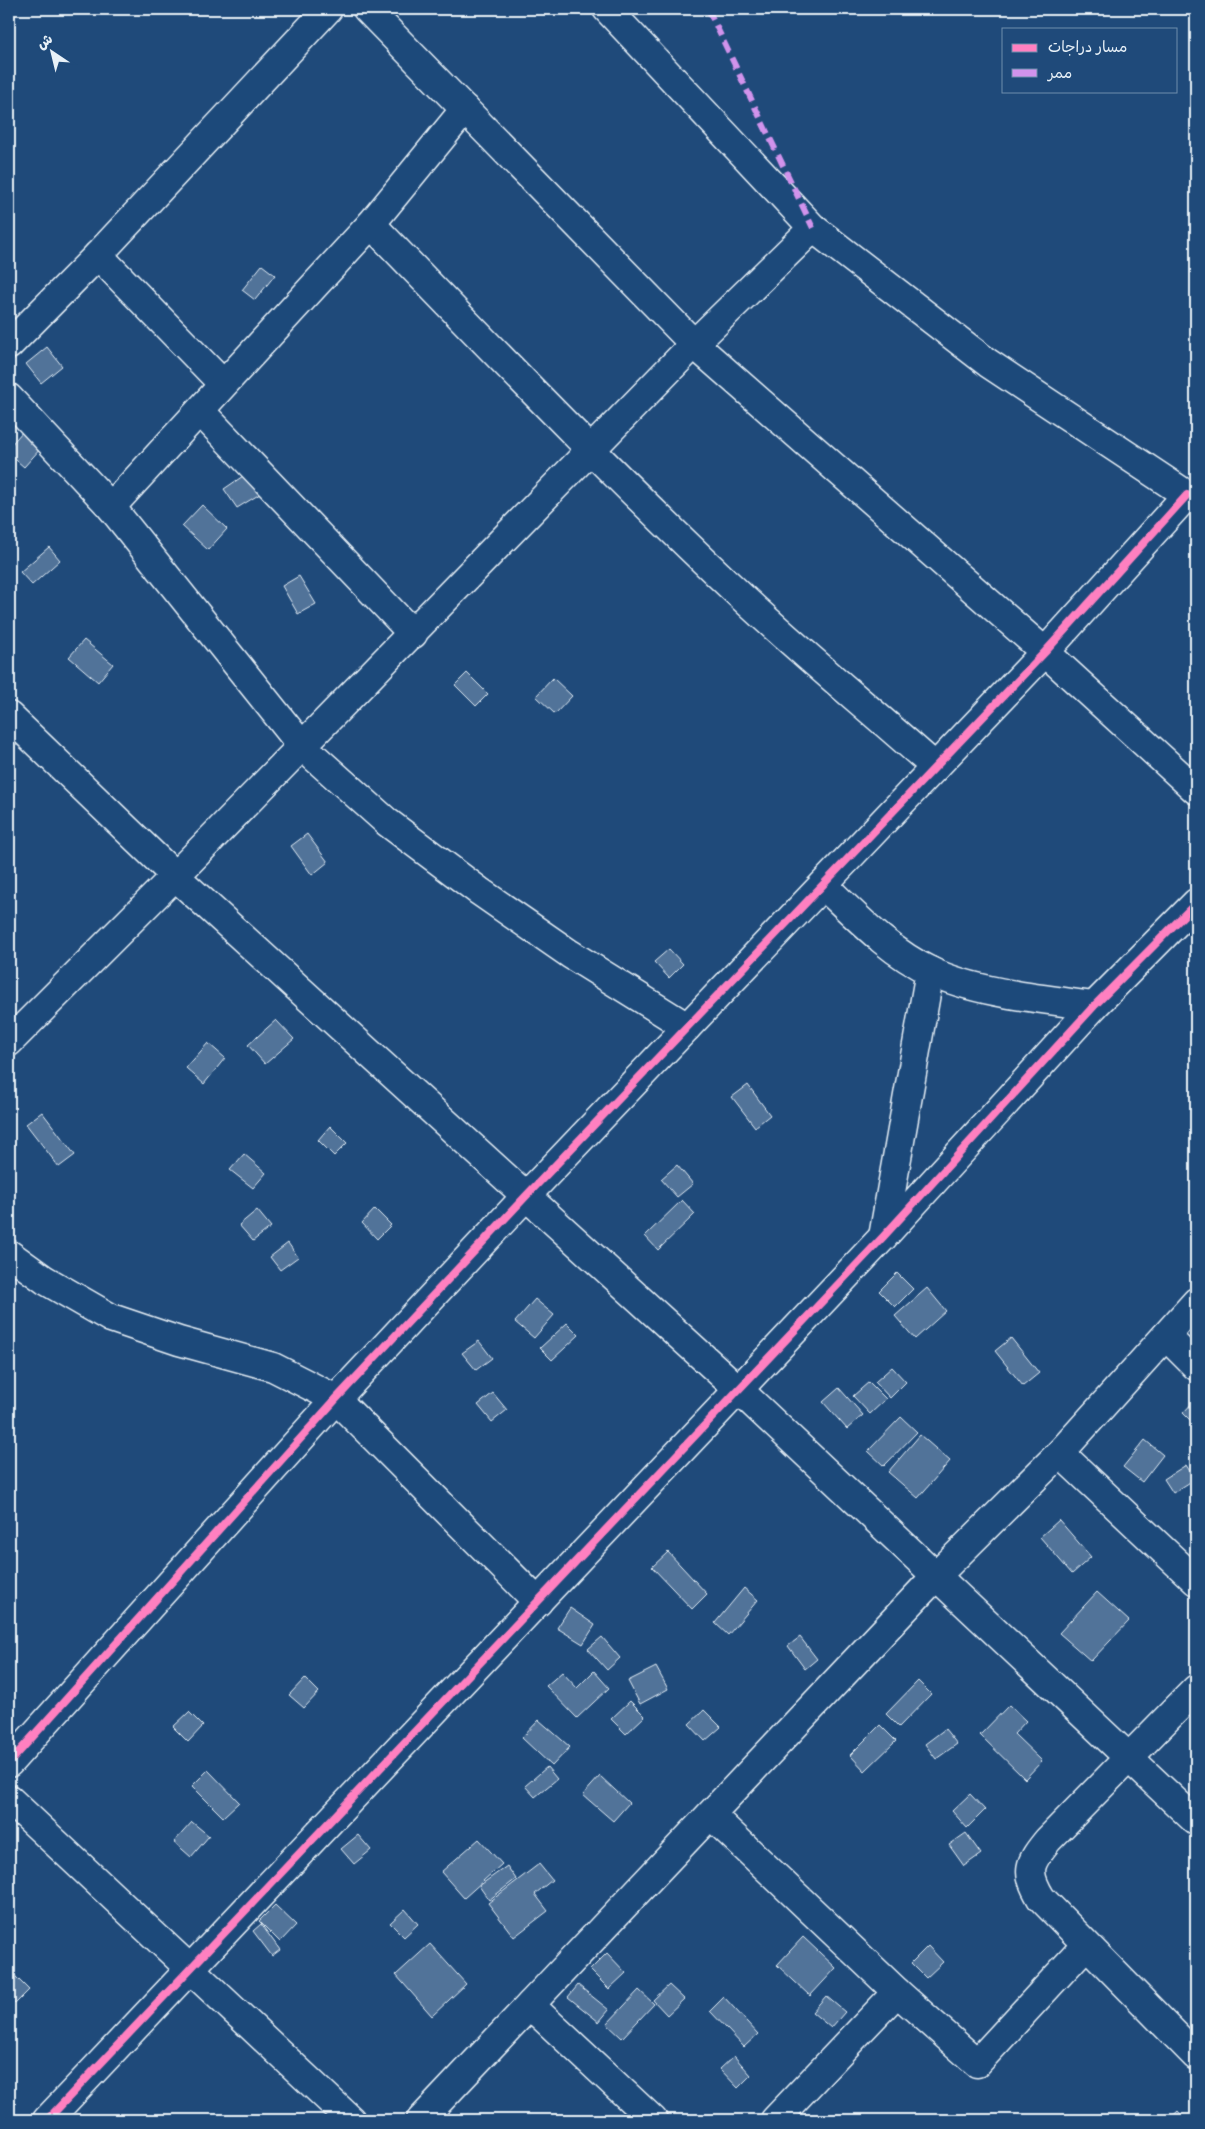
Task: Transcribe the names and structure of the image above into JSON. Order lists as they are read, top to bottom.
{
  "legend": ["مسار دراجات", "ممر"],
  "north": "top left"
}
